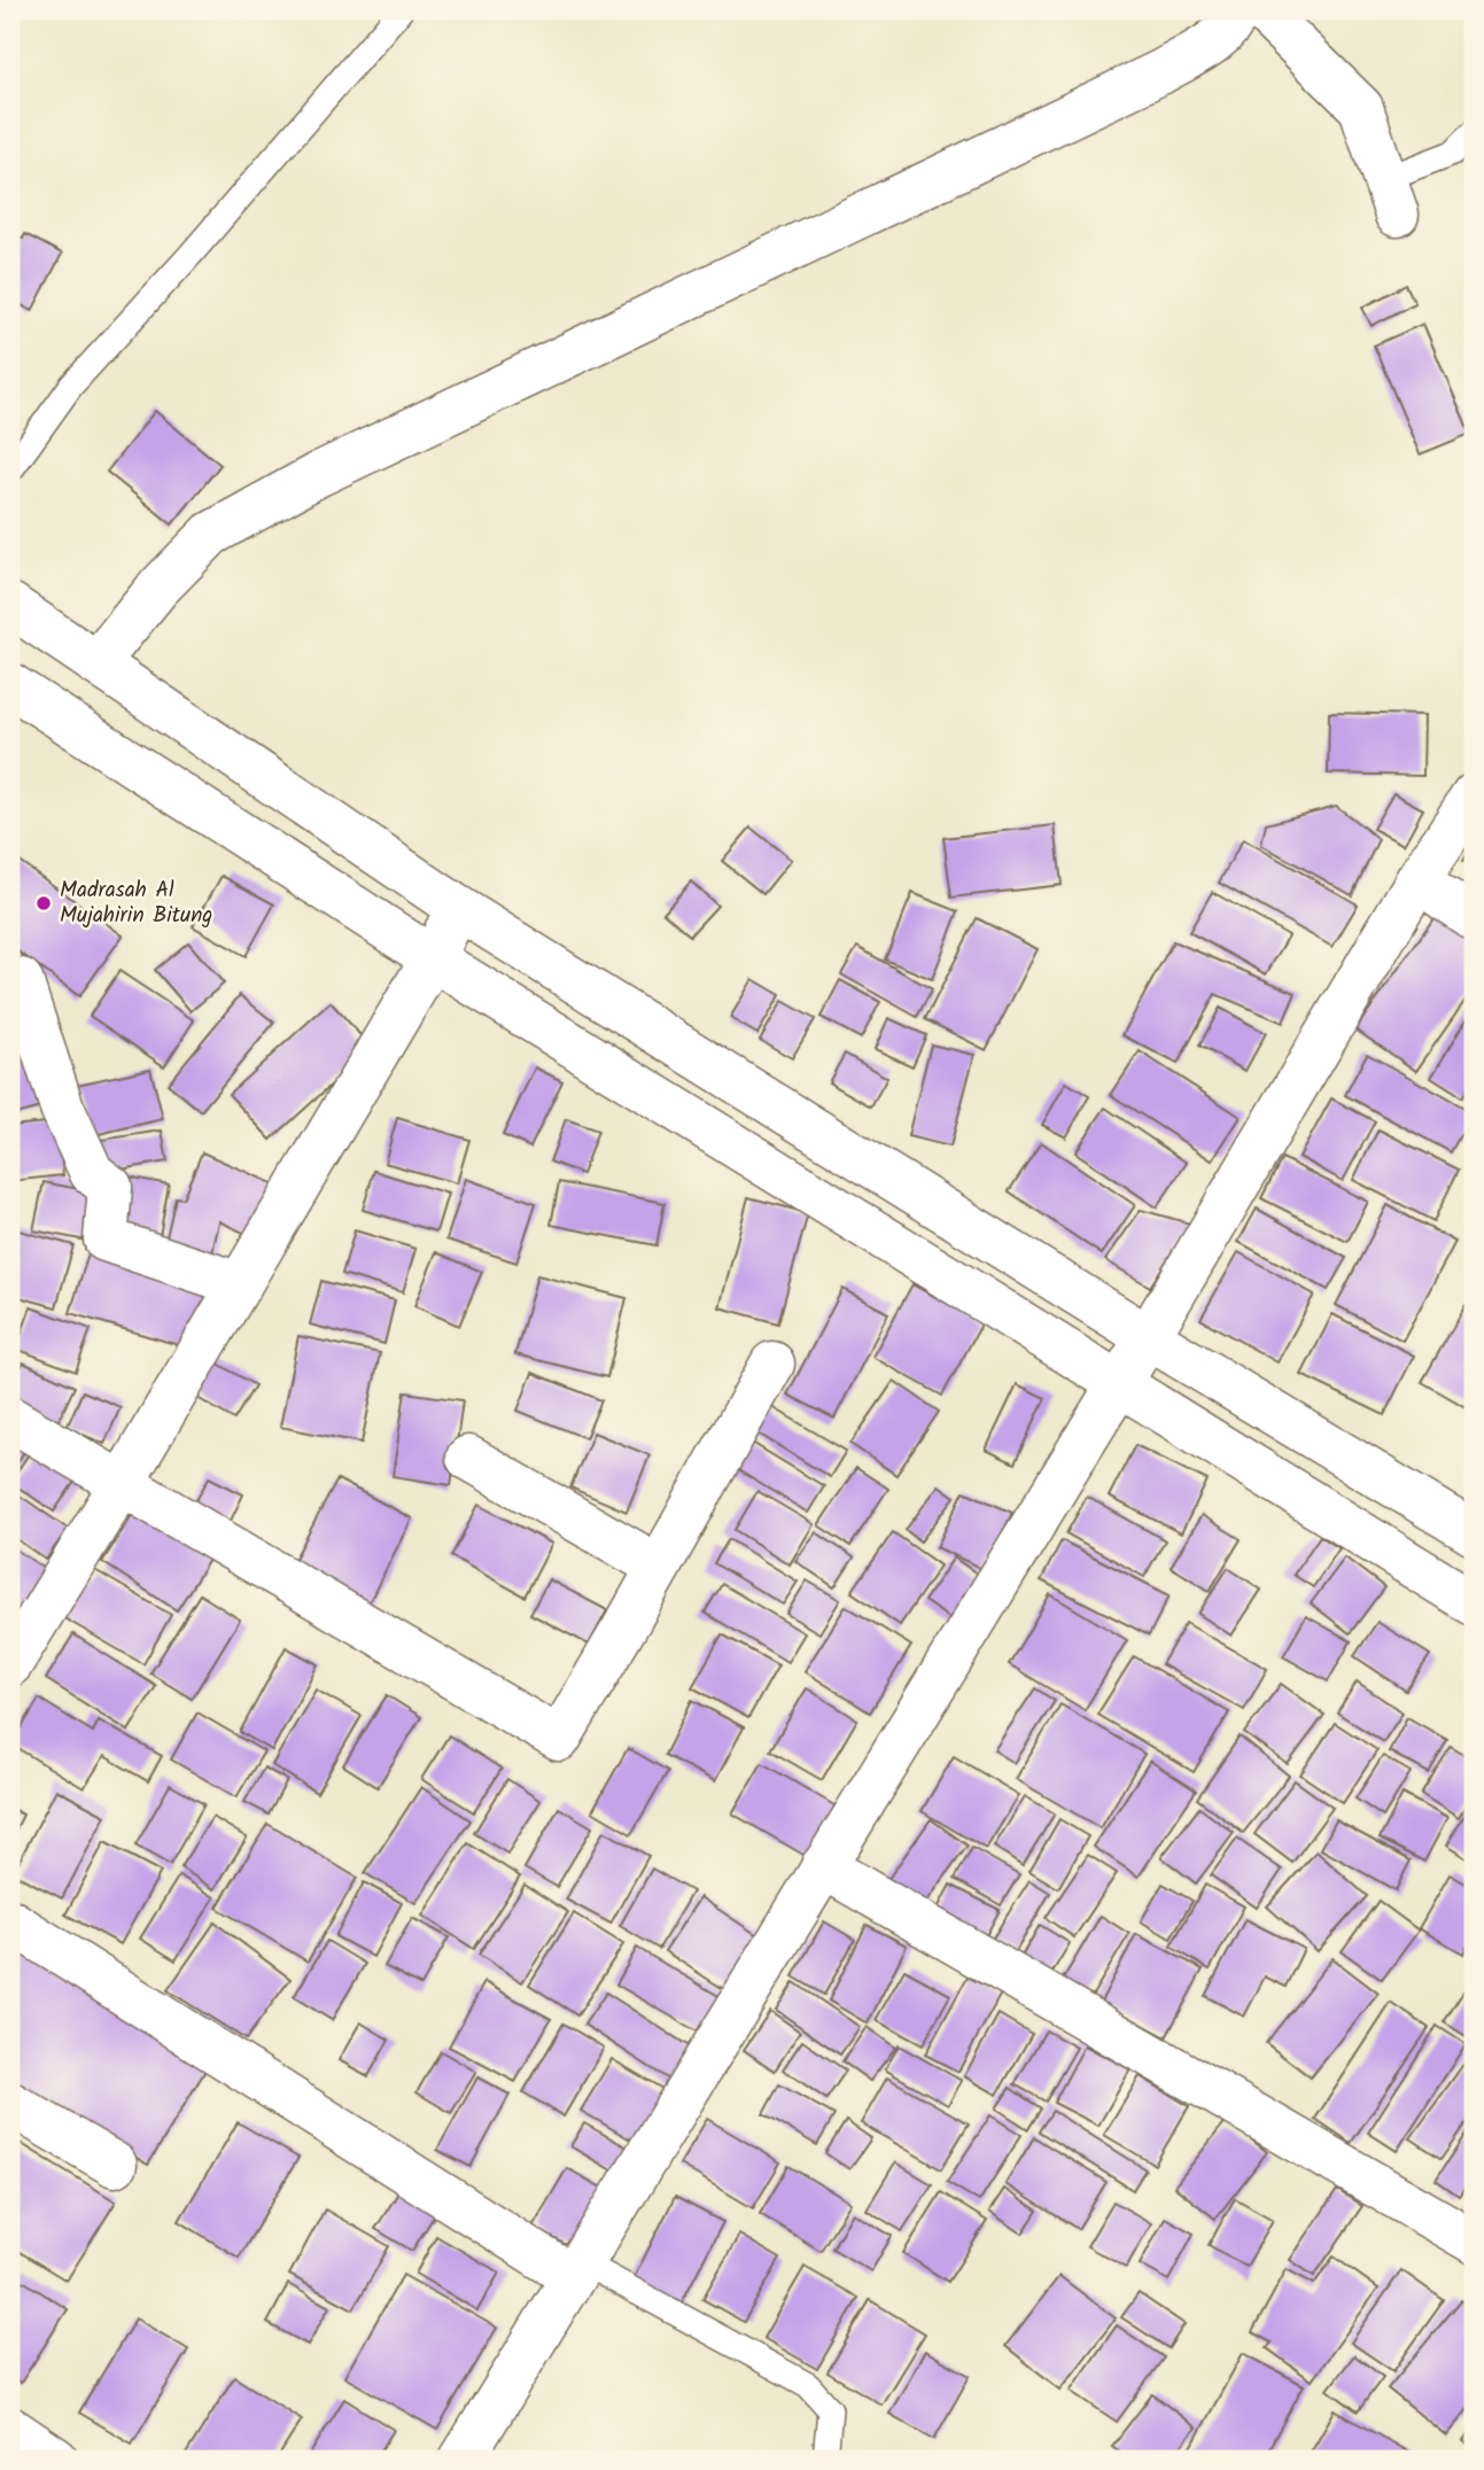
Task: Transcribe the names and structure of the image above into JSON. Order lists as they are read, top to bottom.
{
  "places": ["Madrasah Al Mujahirin Bitung"]
}
